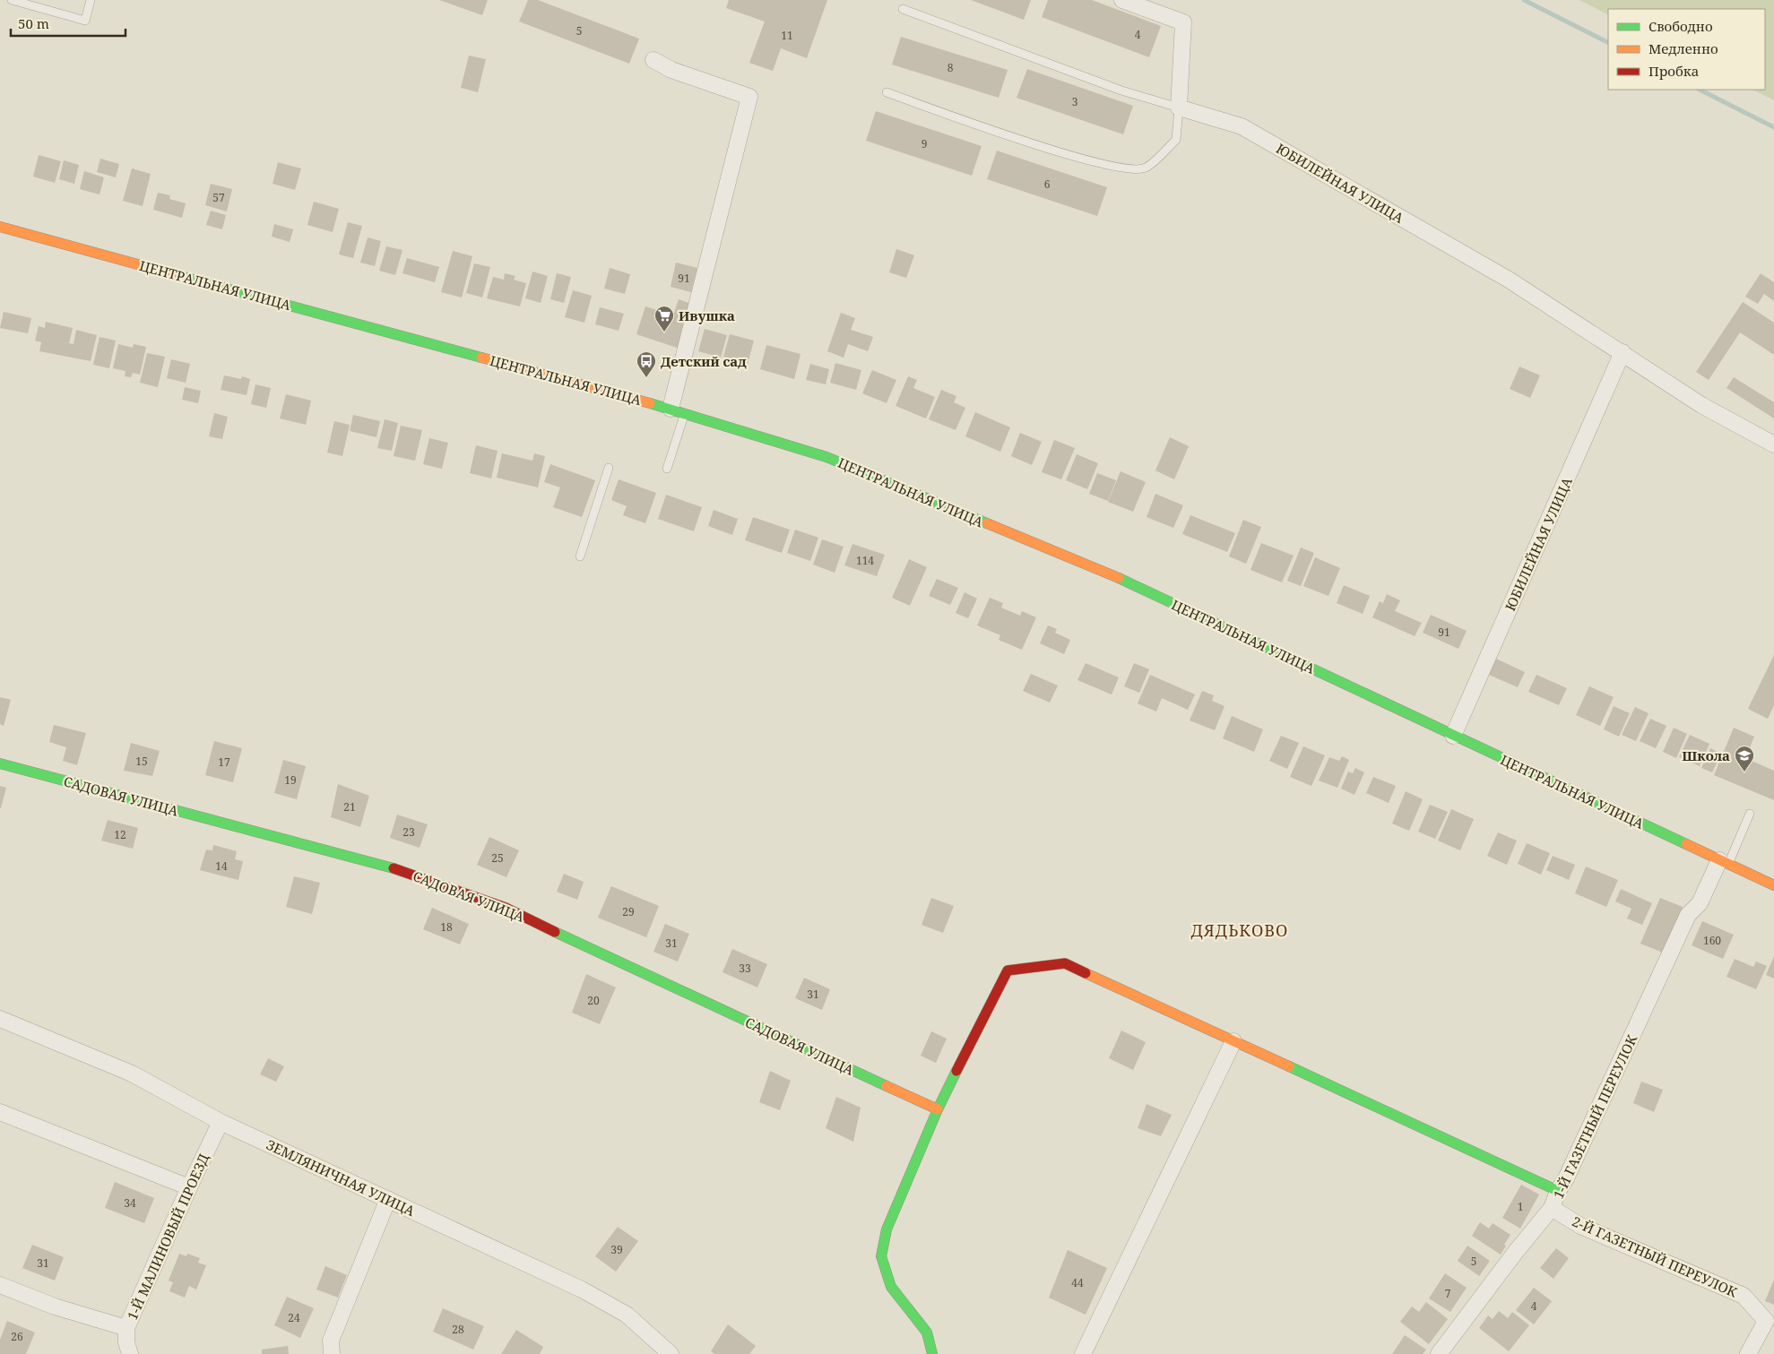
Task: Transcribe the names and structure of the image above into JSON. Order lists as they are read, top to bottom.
{
  "streets": {
    "street": [
      "ЮБИЛЕЙНАЯ УЛИЦА",
      "ЦЕНТРАЛЬНАЯ УЛИЦА",
      "САДОВАЯ УЛИЦА",
      "1-Й ГАЗЕТНЫЙ ПЕРЕУЛОК",
      "ЗЕМЛЯНИЧНАЯ УЛИЦА",
      "1-Й МАЛИНОВЫЙ ПРОЕЗД",
      "2-Й ГАЗЕТНЫЙ ПЕРЕУЛОК"
    ]
  },
  "crossings": [
    ["ЮБИЛЕЙНАЯ УЛИЦА", "ЦЕНТРАЛЬНАЯ УЛИЦА"],
    ["ЦЕНТРАЛЬНАЯ УЛИЦА", "1-Й ГАЗЕТНЫЙ ПЕРЕУЛОК"],
    ["1-Й ГАЗЕТНЫЙ ПЕРЕУЛОК", "2-Й ГАЗЕТНЫЙ ПЕРЕУЛОК"],
    ["ЗЕМЛЯНИЧНАЯ УЛИЦА", "1-Й МАЛИНОВЫЙ ПРОЕЗД"]
  ],
  "districts": ["ДЯДЬКОВО"],
  "places": {
    "supermarket": ["Ивушка"],
    "bus stop": ["Детский сад"],
    "school or university": ["Школа"]
  },
  "house_numbers": [
    "5",
    "4",
    "11",
    "8",
    "3",
    "9",
    "6",
    "57",
    "91",
    "114",
    "91",
    "15",
    "17",
    "19",
    "21",
    "23",
    "12",
    "25",
    "14",
    "29",
    "18",
    "160",
    "31",
    "33",
    "31",
    "20",
    "34",
    "1",
    "39",
    "5",
    "31",
    "44",
    "7",
    "4",
    "24",
    "28",
    "26"
  ],
  "legend": ["Свободно", "Медленно", "Пробка"],
  "scale_bar": "50 m"
}
